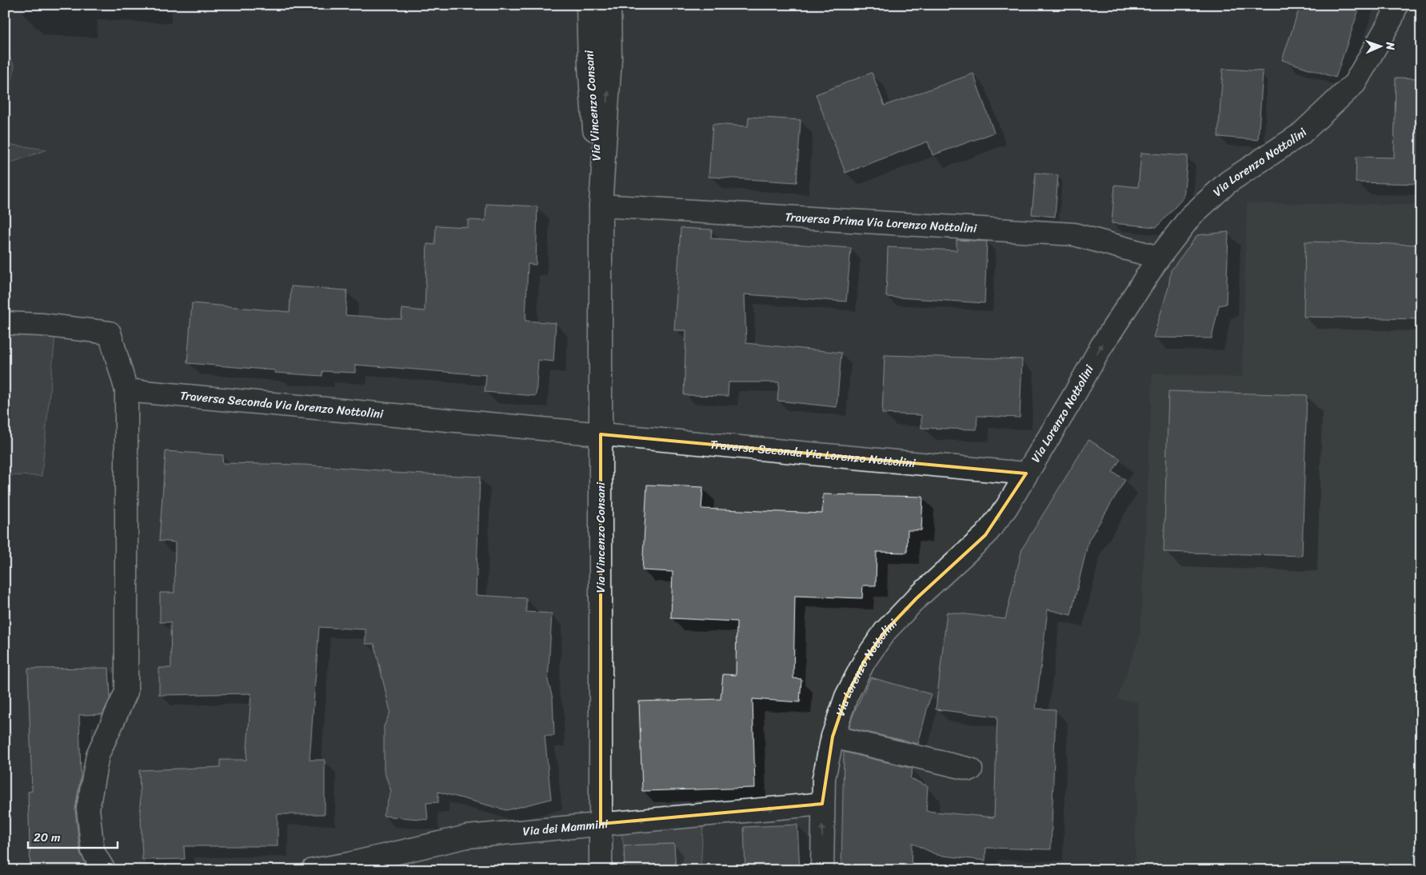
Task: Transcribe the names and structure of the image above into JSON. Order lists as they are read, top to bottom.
{
  "streets": {
    "street": [
      "Via Vincenzo Consani",
      "Via Lorenzo Nottolini",
      "Traversa Prima Via Lorenzo Nottolini",
      "Traversa Seconda Via lorenzo Nottolini",
      "Traversa Seconda Via Lorenzo Nottolini",
      "Via dei Mammini"
    ]
  },
  "crossings": [
    ["Via Vincenzo Consani", "Traversa Prima Via Lorenzo Nottolini"],
    ["Via Vincenzo Consani", "Traversa Seconda Via lorenzo Nottolini"],
    ["Via Vincenzo Consani", "Traversa Seconda Via Lorenzo Nottolini"],
    ["Via Vincenzo Consani", "Via dei Mammini"],
    ["Via Lorenzo Nottolini", "Traversa Prima Via Lorenzo Nottolini"],
    ["Via Lorenzo Nottolini", "Traversa Seconda Via Lorenzo Nottolini"],
    ["Via Lorenzo Nottolini", "Via dei Mammini"],
    ["Traversa Seconda Via lorenzo Nottolini", "Traversa Seconda Via Lorenzo Nottolini"]
  ],
  "one_way": ["Via Lorenzo Nottolini", "Via dei Mammini"],
  "scale_bar": "20 m",
  "north": "right"
}
